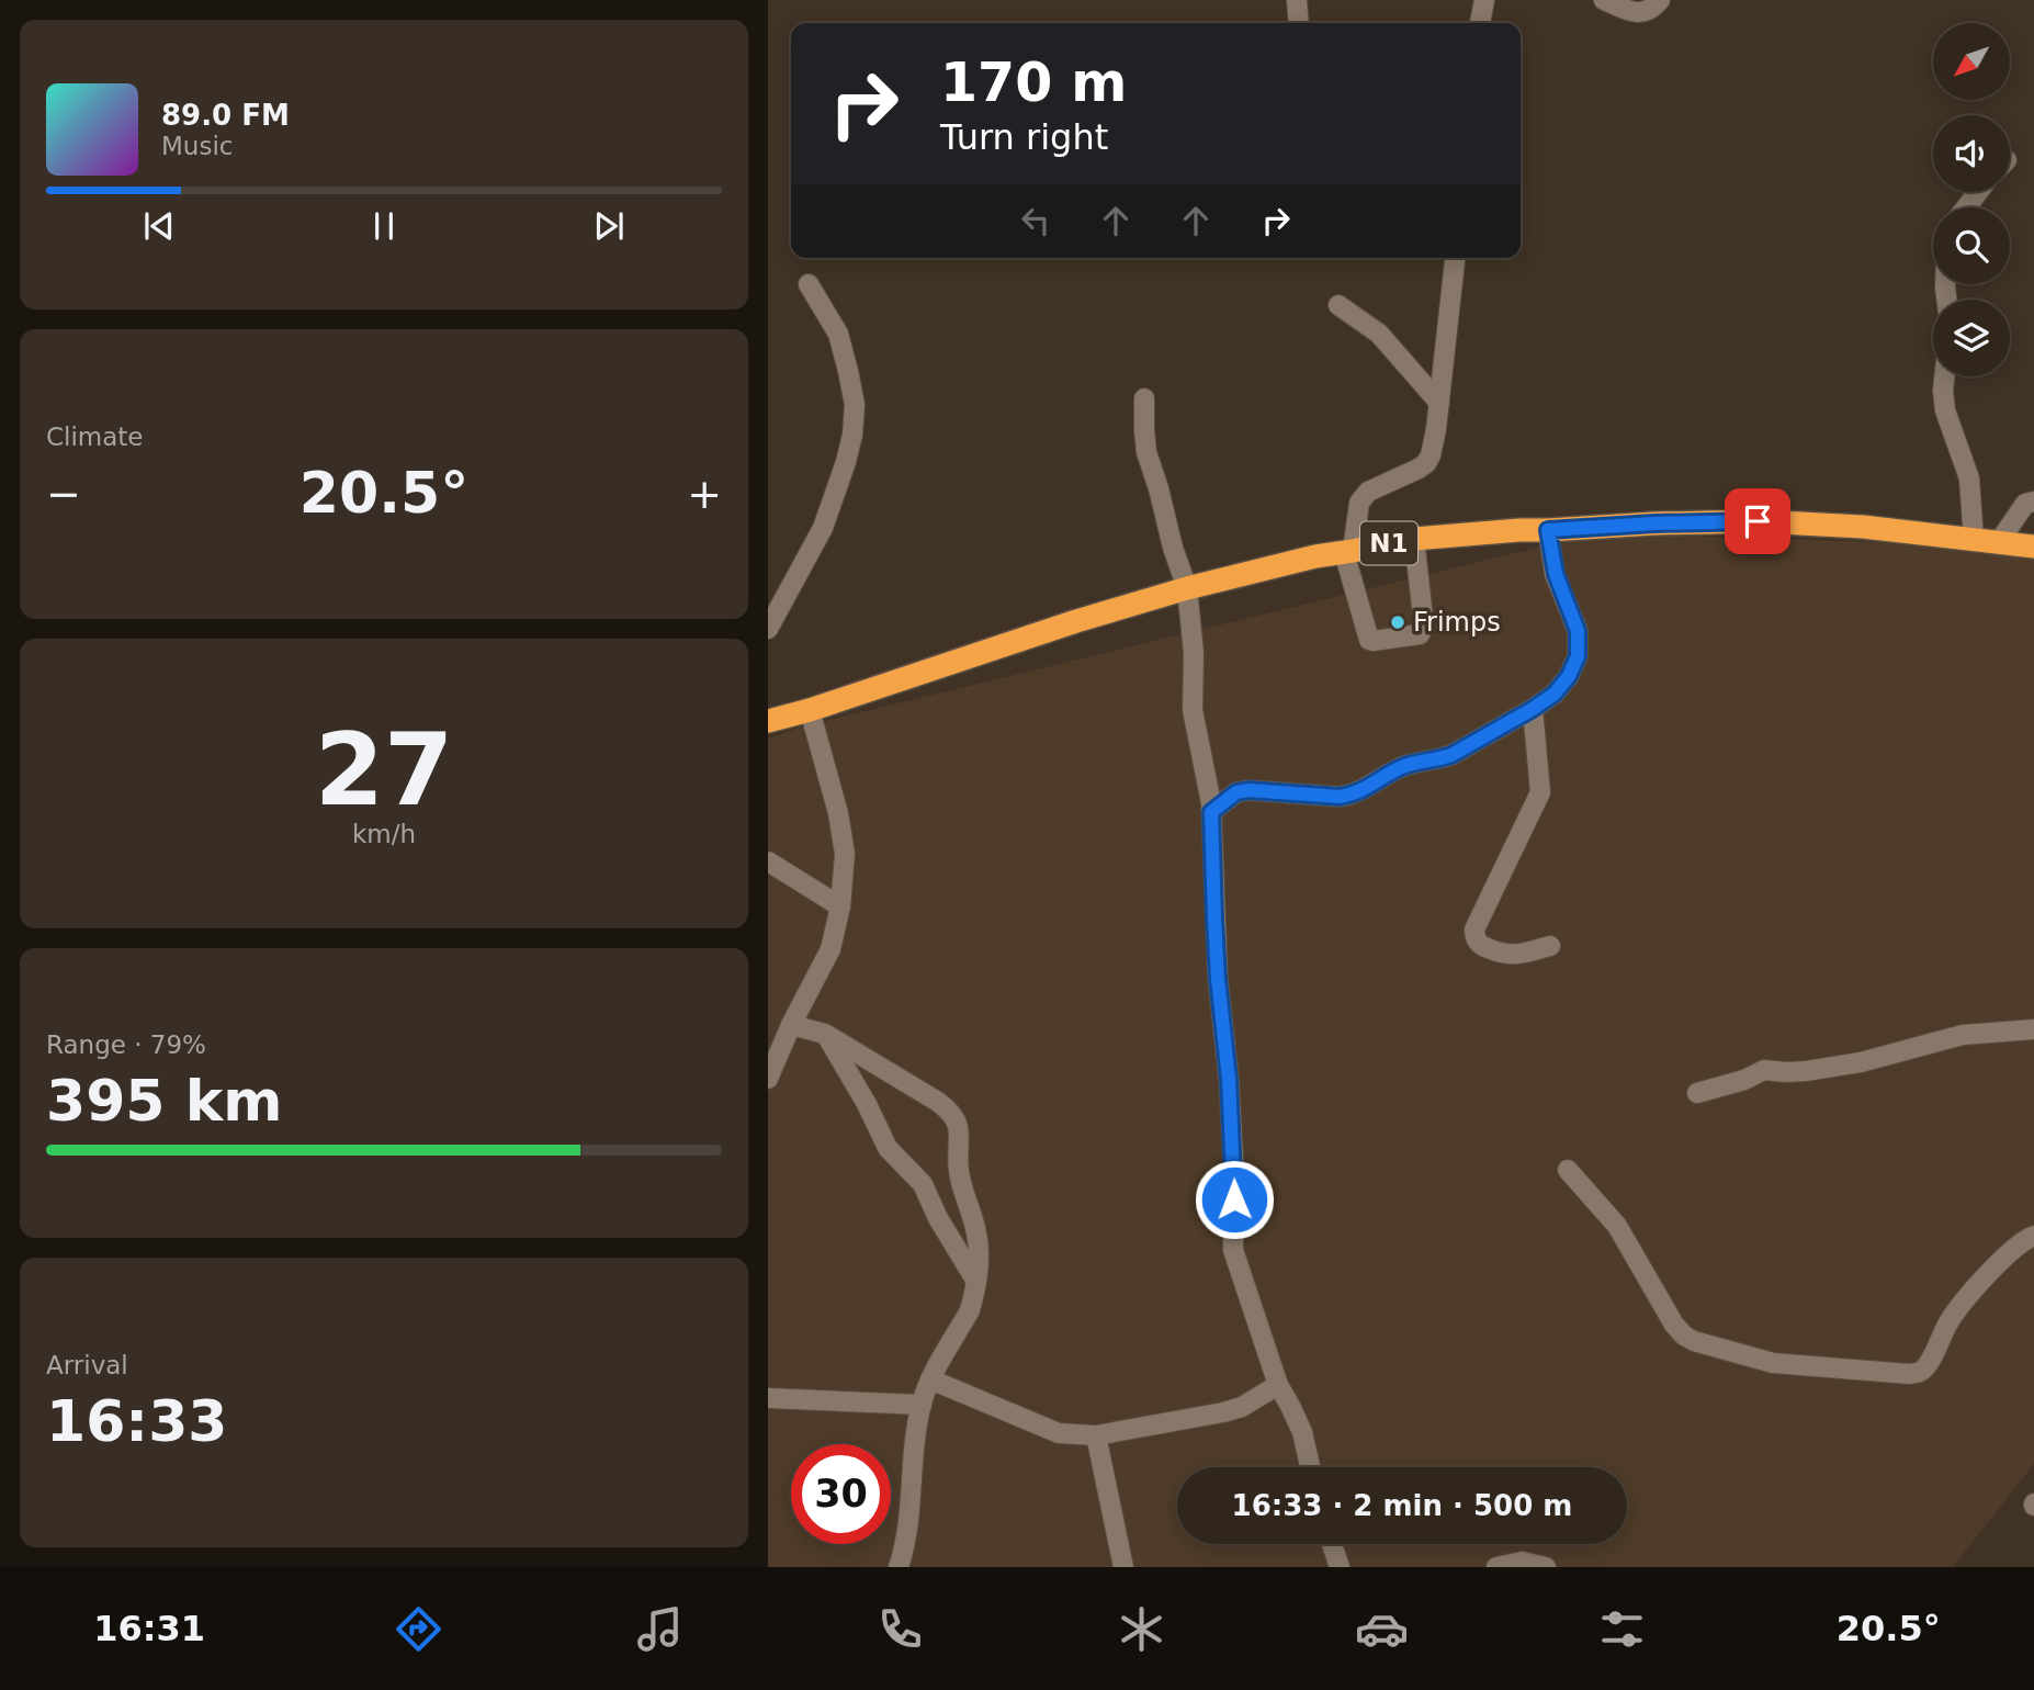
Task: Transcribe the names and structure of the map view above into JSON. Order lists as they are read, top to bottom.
{
  "streets": {
    "highway": ["N1"]
  },
  "places": ["Frimps"],
  "north": "bottom left",
  "page": {
    "turn": ["170 m", "Turn right"],
    "song": ["89.0 FM", "Music"],
    "tile": [
      "Climate",
      ["27", "km/h"],
      ["Range · 79%", "395 km"],
      ["Arrival", "16:33"]
    ],
    "heat": ["−", "20.5°", "+"],
    "limit": "30",
    "trip": "16:33 · 2 min · 500 m",
    "tabs": ["16:31", "20.5°"]
  }
}
